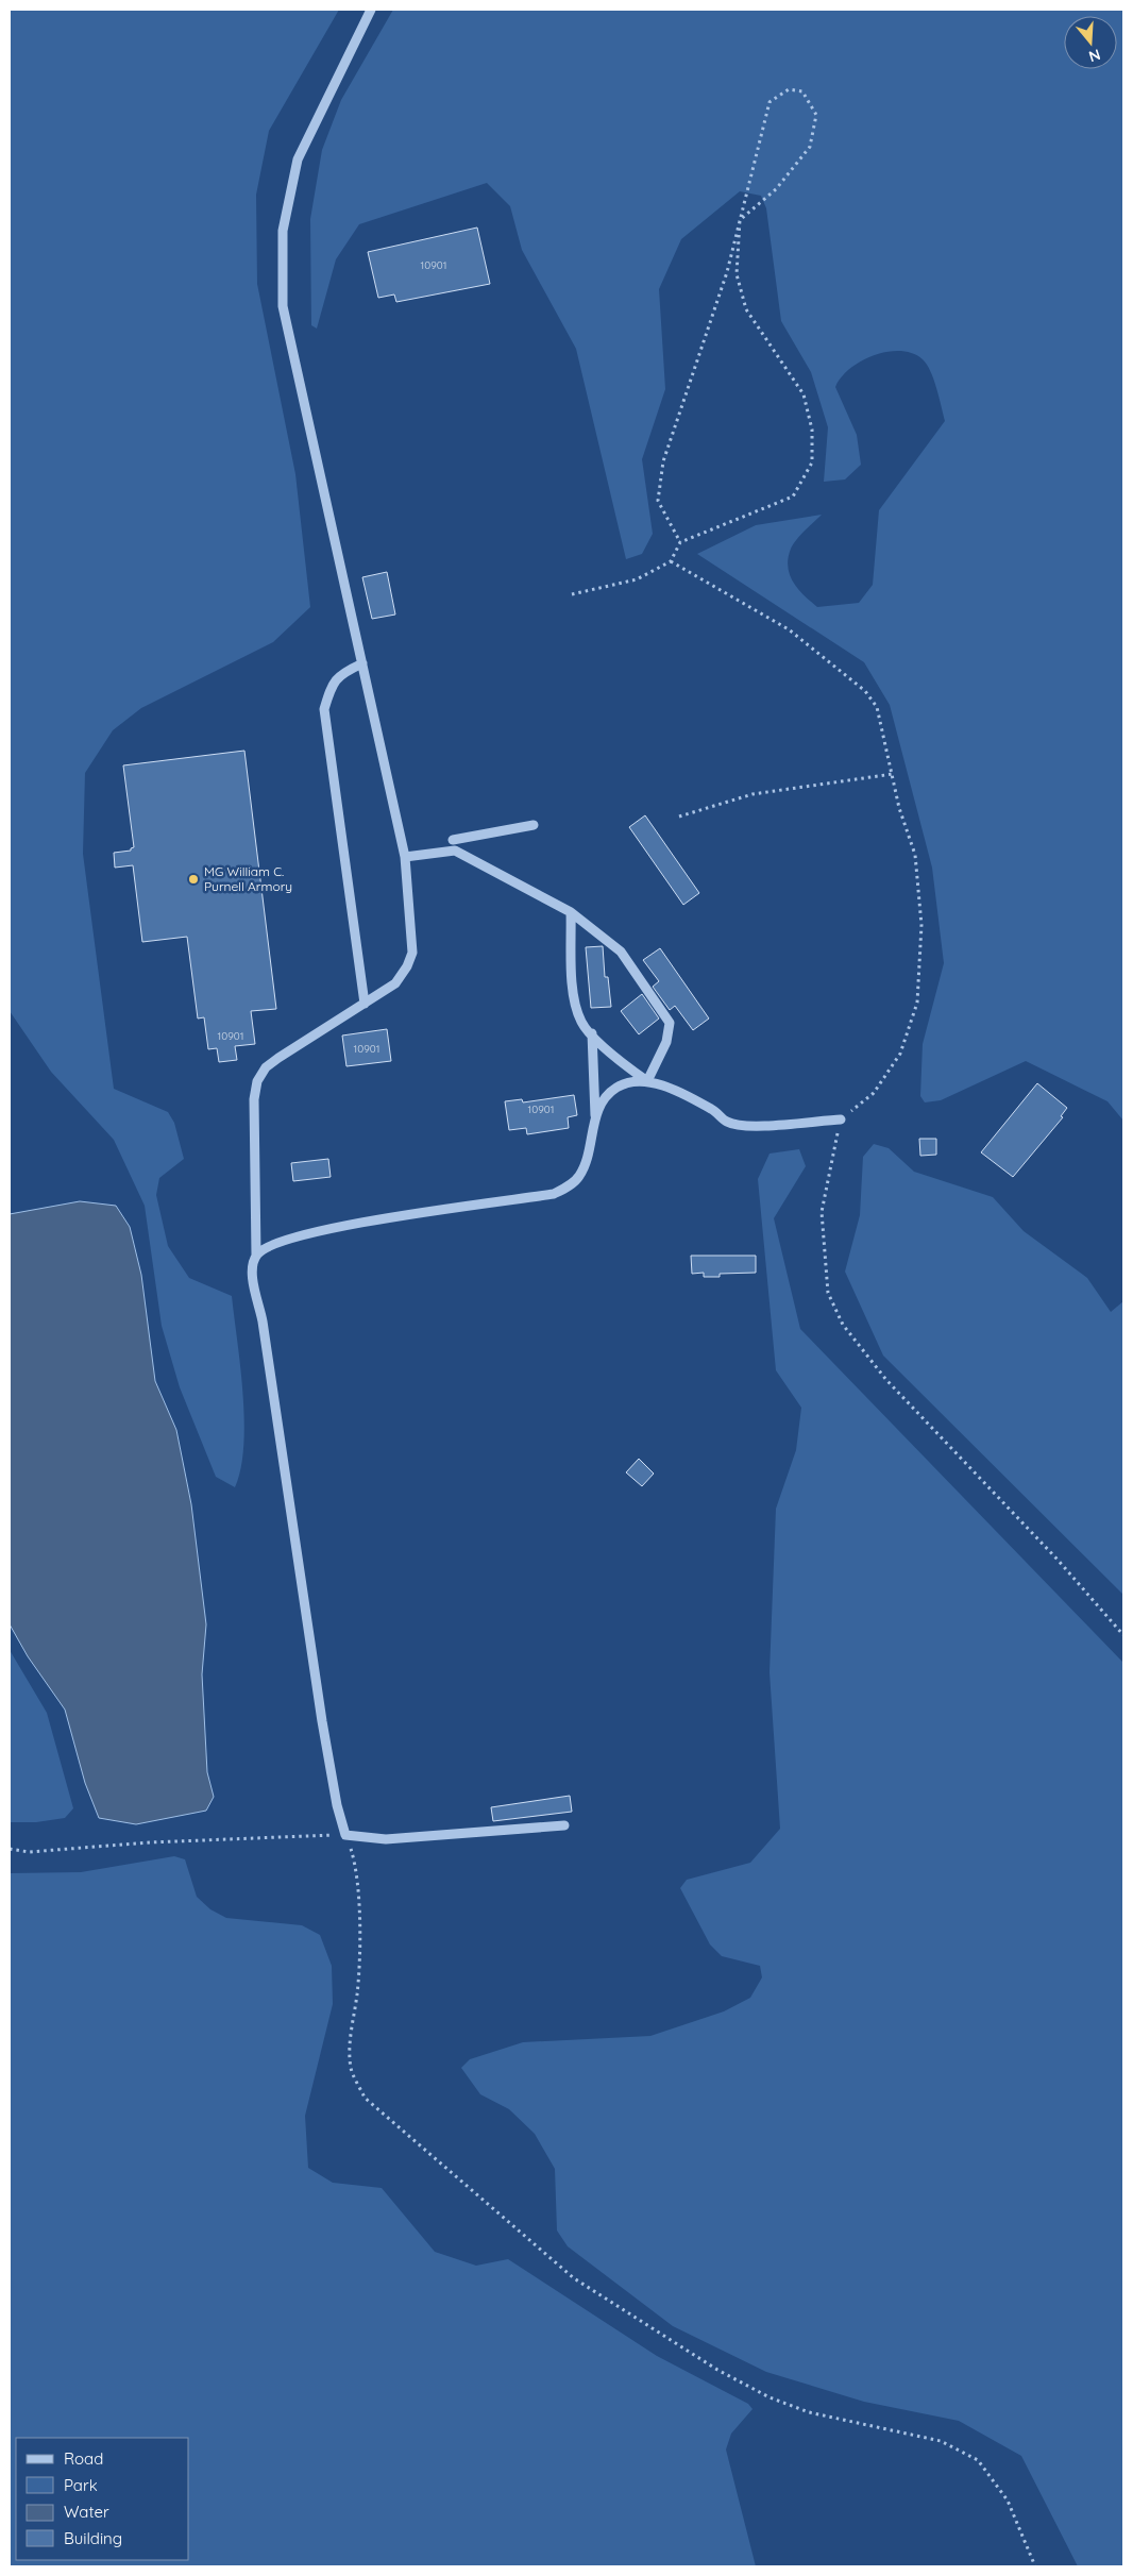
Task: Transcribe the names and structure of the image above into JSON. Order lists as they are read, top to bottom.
{
  "places": ["MG William C. Purnell Armory"],
  "house_numbers": [
    "10901",
    "10901",
    "10901",
    "10901"
  ],
  "legend": [
    "Road",
    "Park",
    "Water",
    "Building"
  ],
  "north": "bottom"
}
